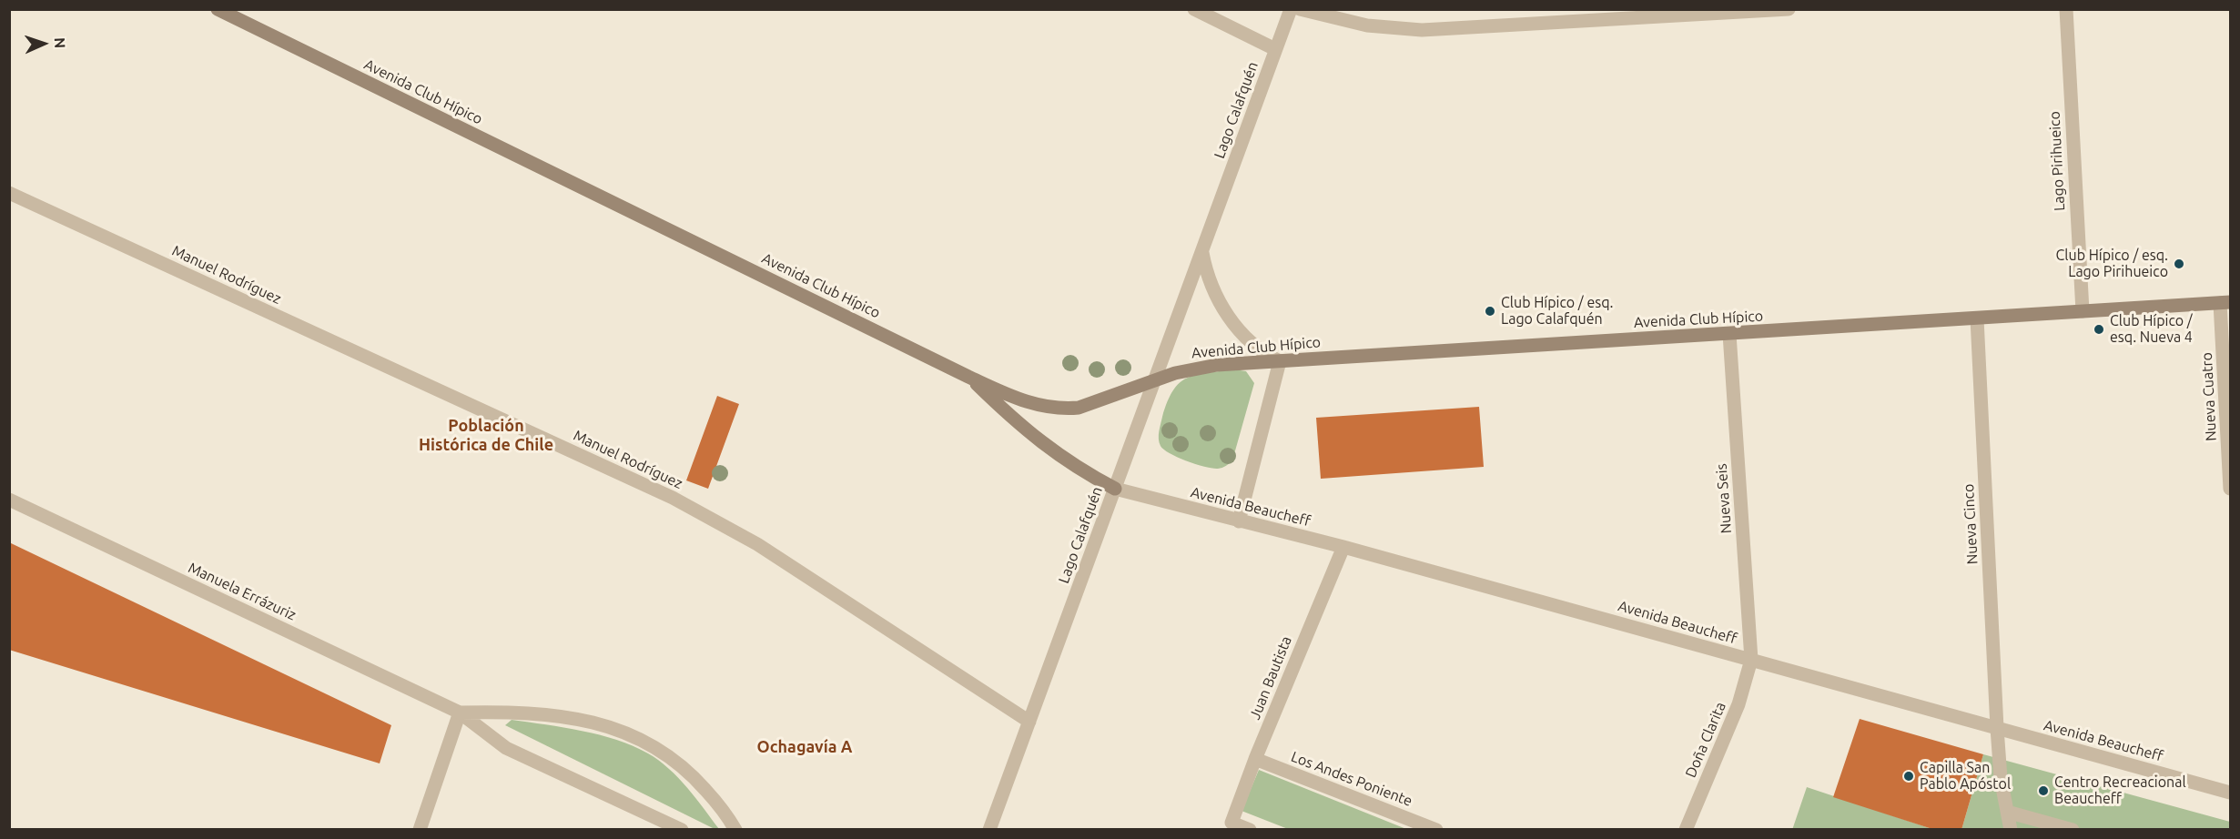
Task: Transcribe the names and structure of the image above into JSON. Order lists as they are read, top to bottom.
{
  "streets": {
    "main road": ["Avenida Club Hípico"],
    "street": [
      "Lago Calafquén",
      "Lago Pirihueico",
      "Manuel Rodríguez",
      "Nueva Cuatro",
      "Nueva Seis",
      "Avenida Beaucheff",
      "Nueva Cinco",
      "Manuela Errázuriz",
      "Juan Bautista",
      "Doña Clarita",
      "Los Andes Poniente"
    ]
  },
  "crossings": [
    ["Avenida Club Hípico", "Lago Calafquén"],
    ["Avenida Club Hípico", "Lago Pirihueico"],
    ["Avenida Club Hípico", "Nueva Cuatro"],
    ["Avenida Club Hípico", "Nueva Seis"],
    ["Avenida Club Hípico", "Nueva Cinco"],
    ["Lago Calafquén", "Manuel Rodríguez"],
    ["Lago Calafquén", "Avenida Beaucheff"],
    ["Nueva Seis", "Avenida Beaucheff"],
    ["Nueva Seis", "Doña Clarita"],
    ["Avenida Beaucheff", "Nueva Cinco"],
    ["Avenida Beaucheff", "Juan Bautista"],
    ["Avenida Beaucheff", "Doña Clarita"],
    ["Juan Bautista", "Los Andes Poniente"]
  ],
  "districts": ["Población Histórica de Chile", "Ochagavía A"],
  "places": [
    "Club Hípico / esq. Lago Pirihueico",
    "Club Hípico / esq. Lago Calafquén",
    "Club Hípico / esq. Nueva 4",
    "Capilla San Pablo Apóstol",
    "Centro Recreacional Beaucheff"
  ],
  "north": "right"
}
